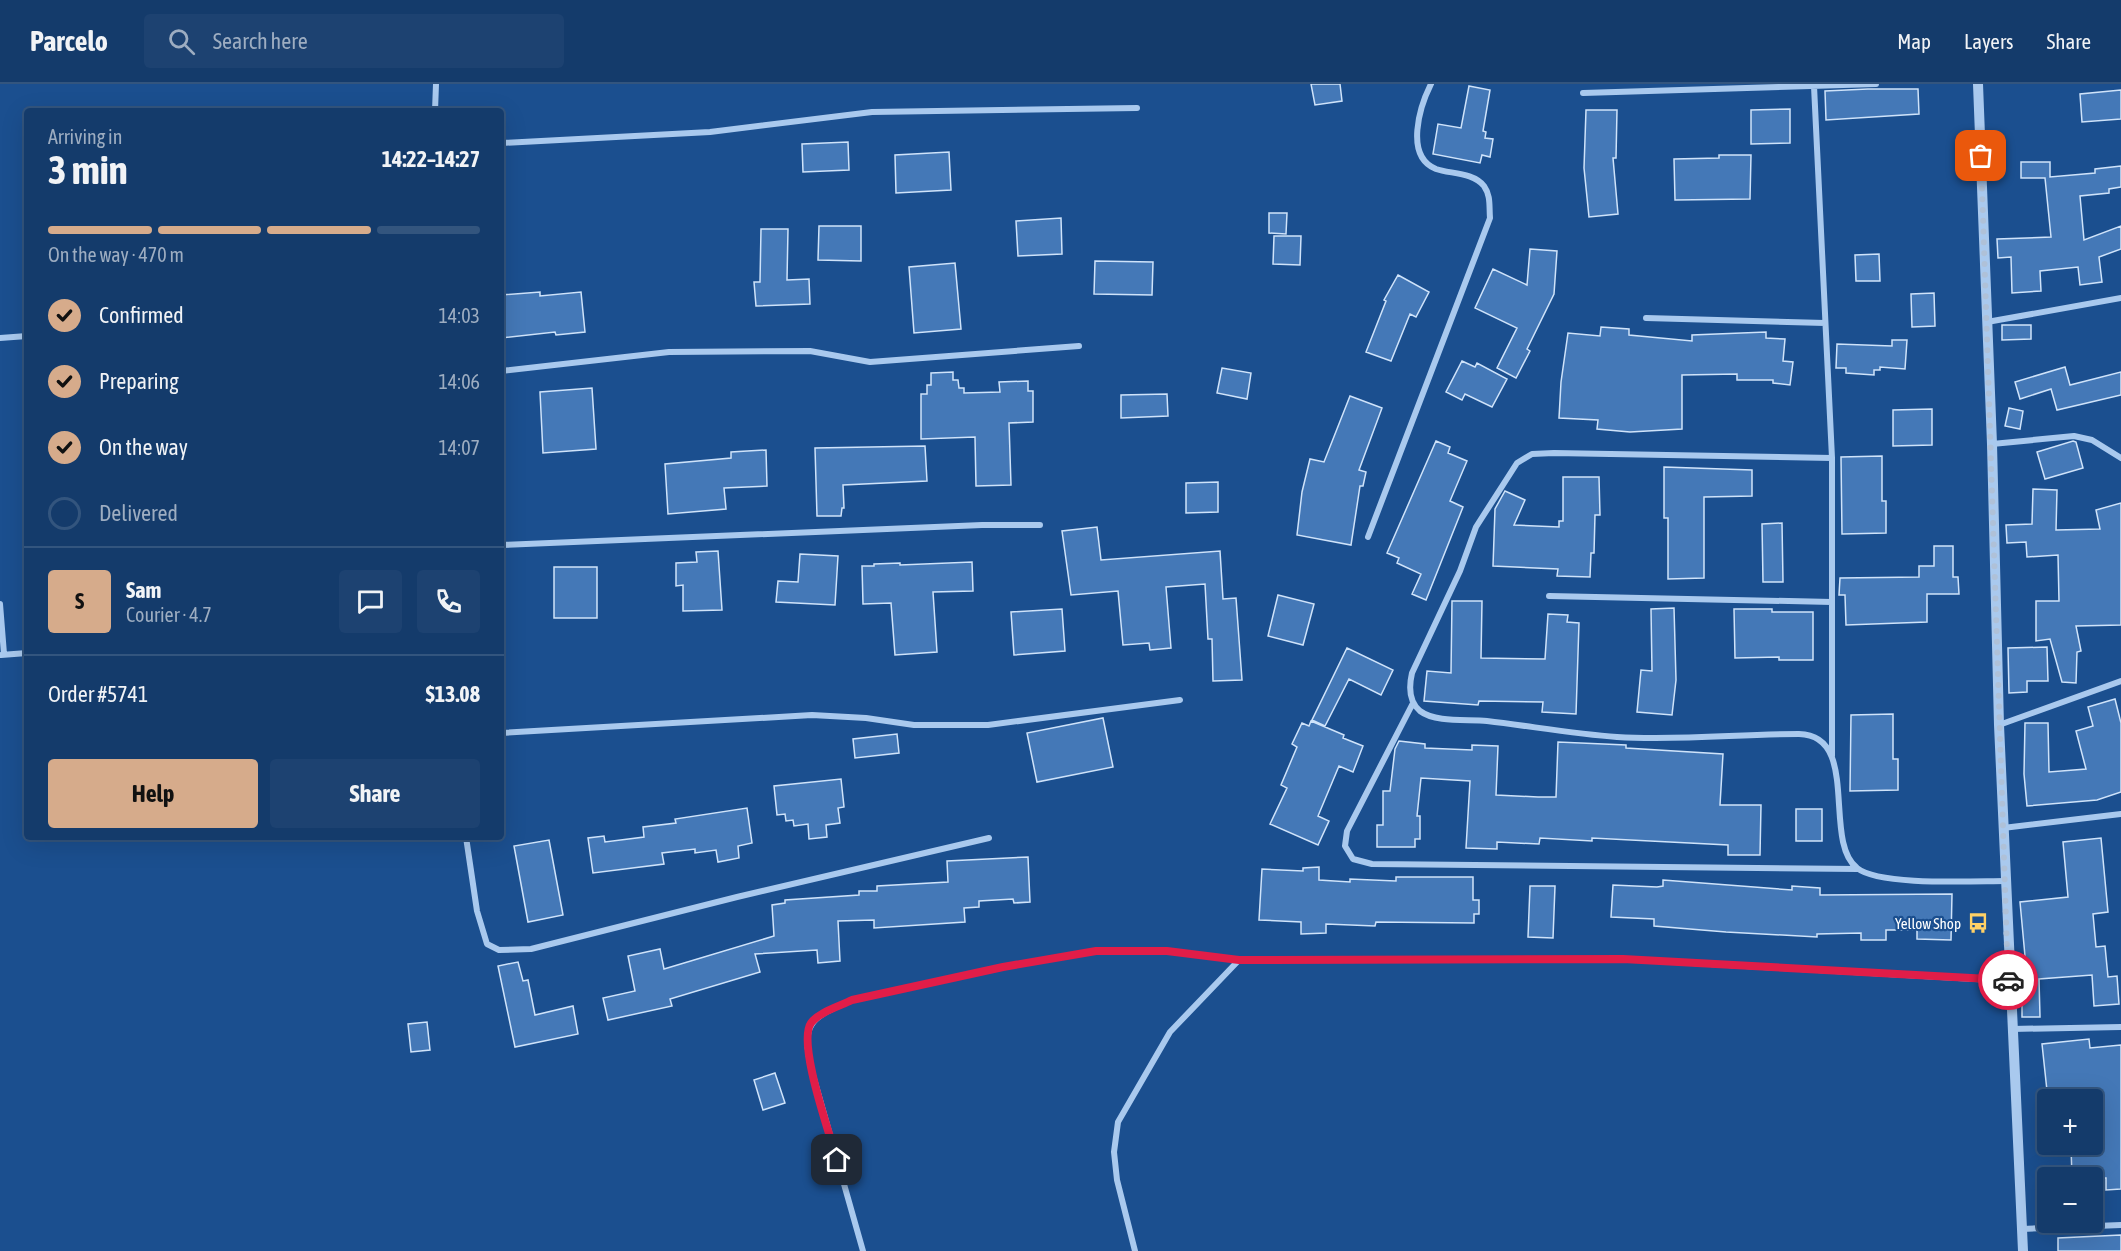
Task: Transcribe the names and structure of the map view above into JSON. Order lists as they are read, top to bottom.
{
  "places": {
    "bus stop": ["Yellow Shop"]
  },
  "page": {
    "header": "Parcelo",
    "search": "Search here",
    "nav": ["Map", "Layers", "Share"],
    "heading": ["3 min", "Arriving in", "14:22–14:27"],
    "panel": [
      "Sam",
      "Courier · 4.7",
      "Order #5741",
      "$13.08"
    ],
    "bar": "On the way · 470 m",
    "list": [
      ["Confirmed", "14:03"],
      ["Preparing", "14:06"],
      ["On the way", "14:07"],
      "Delivered"
    ],
    "round": "S",
    "buttons": ["Help", "Share"],
    "map_buttons": ["+", "−"]
  }
}
